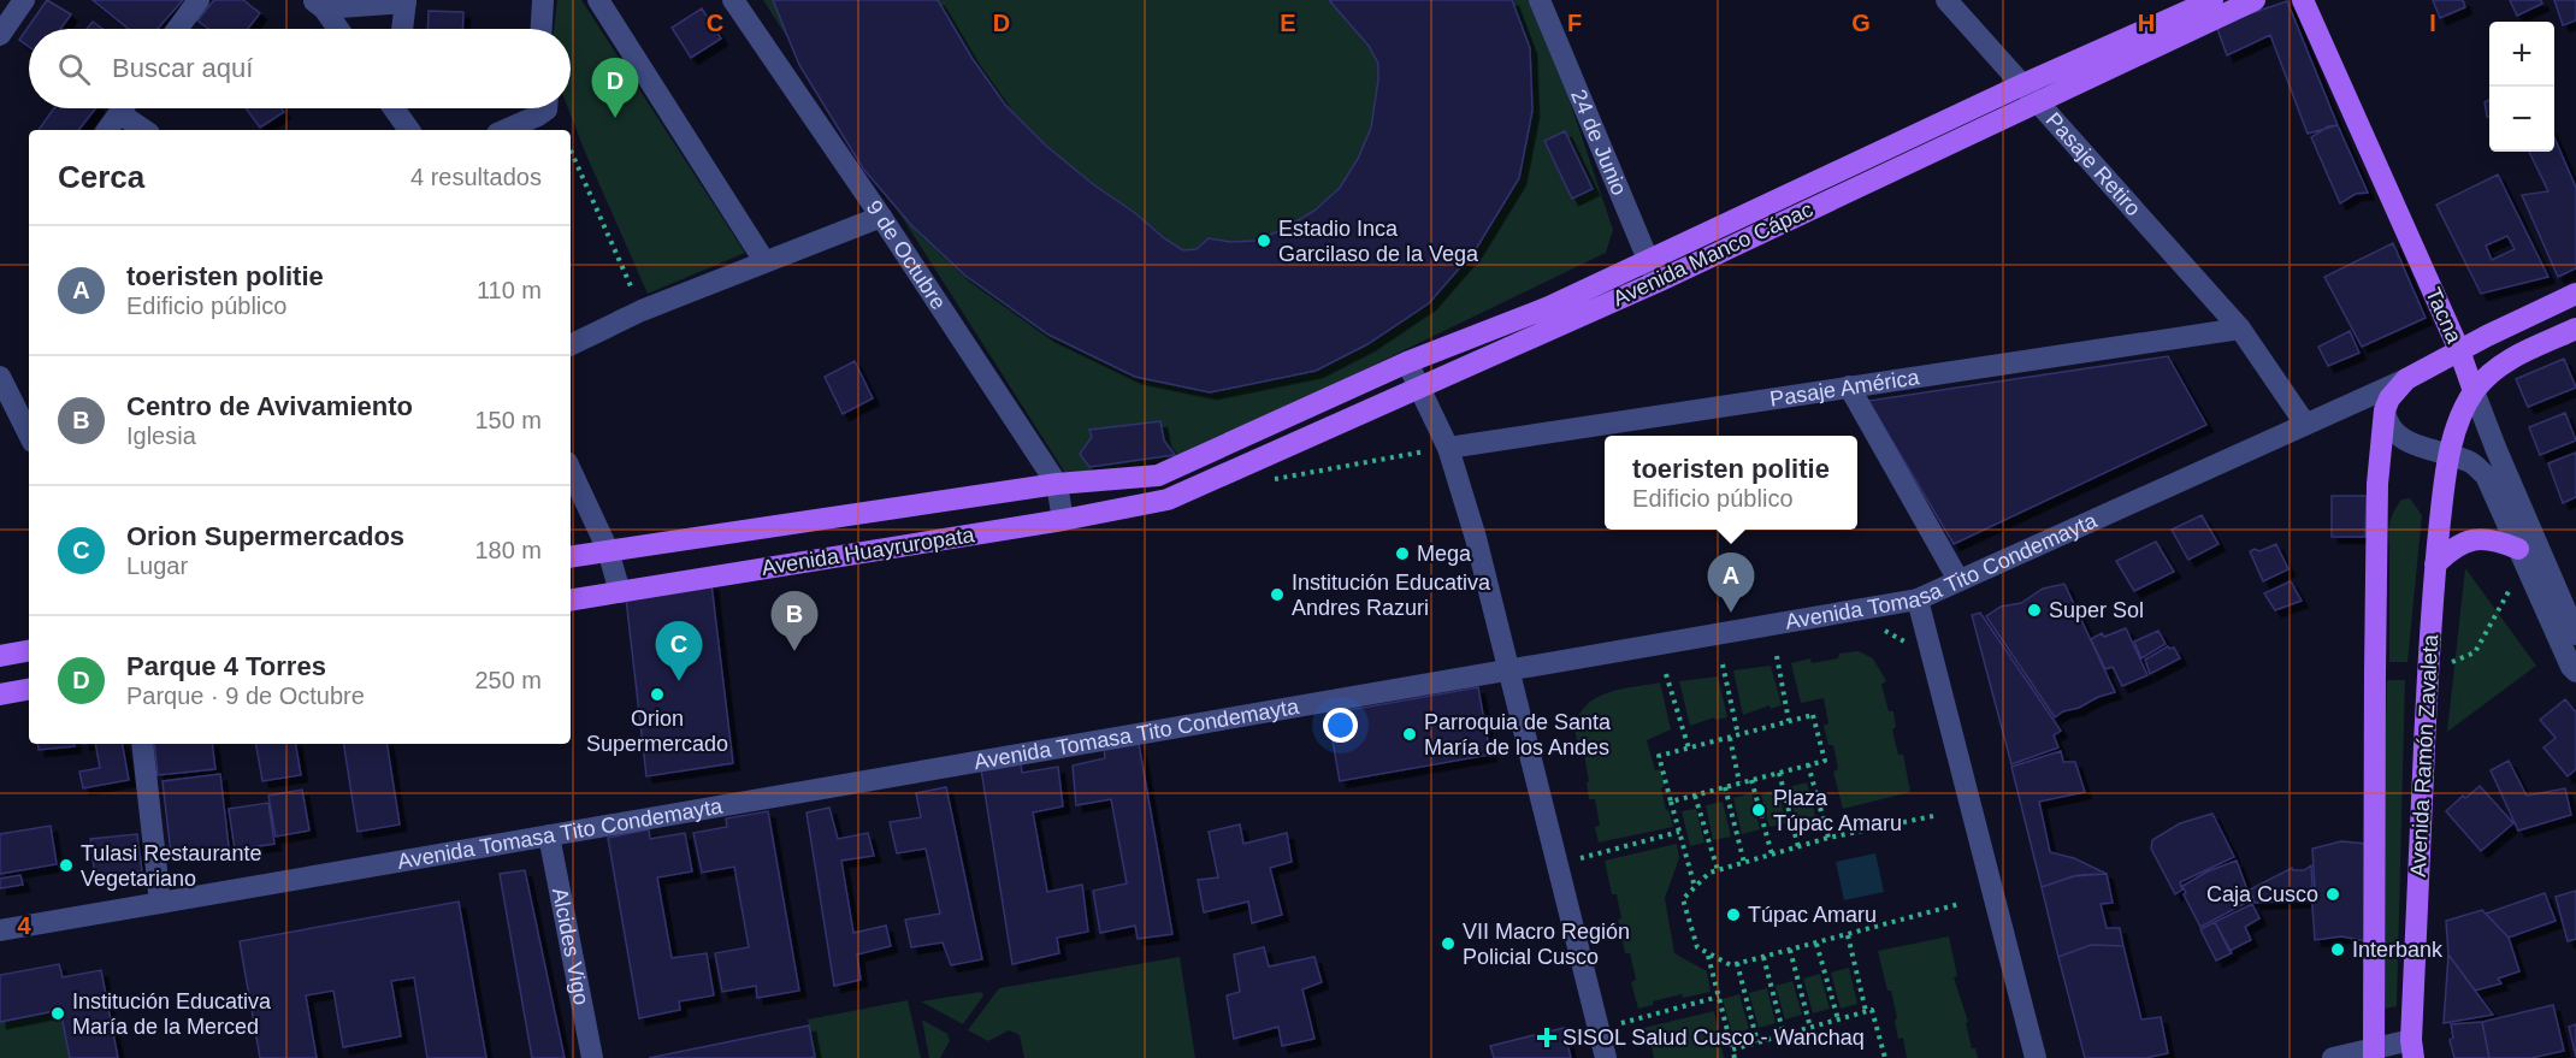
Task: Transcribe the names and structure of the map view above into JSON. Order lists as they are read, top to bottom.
{
  "streets": {
    "main road": [
      "Avenida Manco Cápac",
      "Tacna",
      "Avenida Huayruropata",
      "Avenida Ramón Zavaleta"
    ],
    "street": [
      "24 de Junio",
      "Pasaje Retiro",
      "9 de Octubre",
      "Pasaje América",
      "Avenida Tomasa Tito Condemayta",
      "Alcides Vigo"
    ]
  },
  "crossings": [
    ["24 de Junio", "Avenida Manco Cápac"],
    ["Pasaje Retiro", "Avenida Manco Cápac"],
    ["Pasaje Retiro", "Pasaje América"],
    ["Pasaje Retiro", "Avenida Tomasa Tito Condemayta"],
    ["Avenida Manco Cápac", "Avenida Huayruropata"],
    ["9 de Octubre", "Avenida Huayruropata"],
    ["Avenida Tomasa Tito Condemayta", "Alcides Vigo"]
  ],
  "places": {
    "other": [
      "Estadio Inca Garcilaso de la Vega",
      "Mega",
      "Institución Educativa Andres Razuri",
      "Super Sol",
      "Orion Supermercado",
      "Parroquia de Santa María de los Andes",
      "Plaza Túpac Amaru",
      "Tulasi Restaurante Vegetariano",
      "Caja Cusco",
      "Túpac Amaru",
      "VII Macro Región Policial Cusco",
      "Interbank",
      "Institución Educativa María de la Merced"
    ],
    "health": ["SISOL Salud Cusco - Wanchaq"]
  },
  "page": {
    "map_buttons": ["+", "−"],
    "search": "Buscar aquí",
    "pins": [
      "D",
      "A",
      "B",
      "C"
    ],
    "heading": ["Cerca", "4 resultados"],
    "list": [
      {
        "mark": "A",
        "name": "toeristen politie",
        "note": "Edificio público",
        "value": "110 m"
      },
      {
        "mark": "B",
        "name": "Centro de Avivamiento",
        "note": "Iglesia",
        "value": "150 m"
      },
      {
        "mark": "C",
        "name": "Orion Supermercados",
        "note": "Lugar",
        "value": "180 m"
      },
      {
        "mark": "D",
        "name": "Parque 4 Torres",
        "note": "Parque · 9 de Octubre",
        "value": "250 m"
      }
    ],
    "popup": ["toeristen politie", "Edificio público"]
  },
  "grid": {
    "columns": [
      "C",
      "D",
      "E",
      "F",
      "G",
      "H",
      "I"
    ],
    "rows": ["4"]
  }
}
